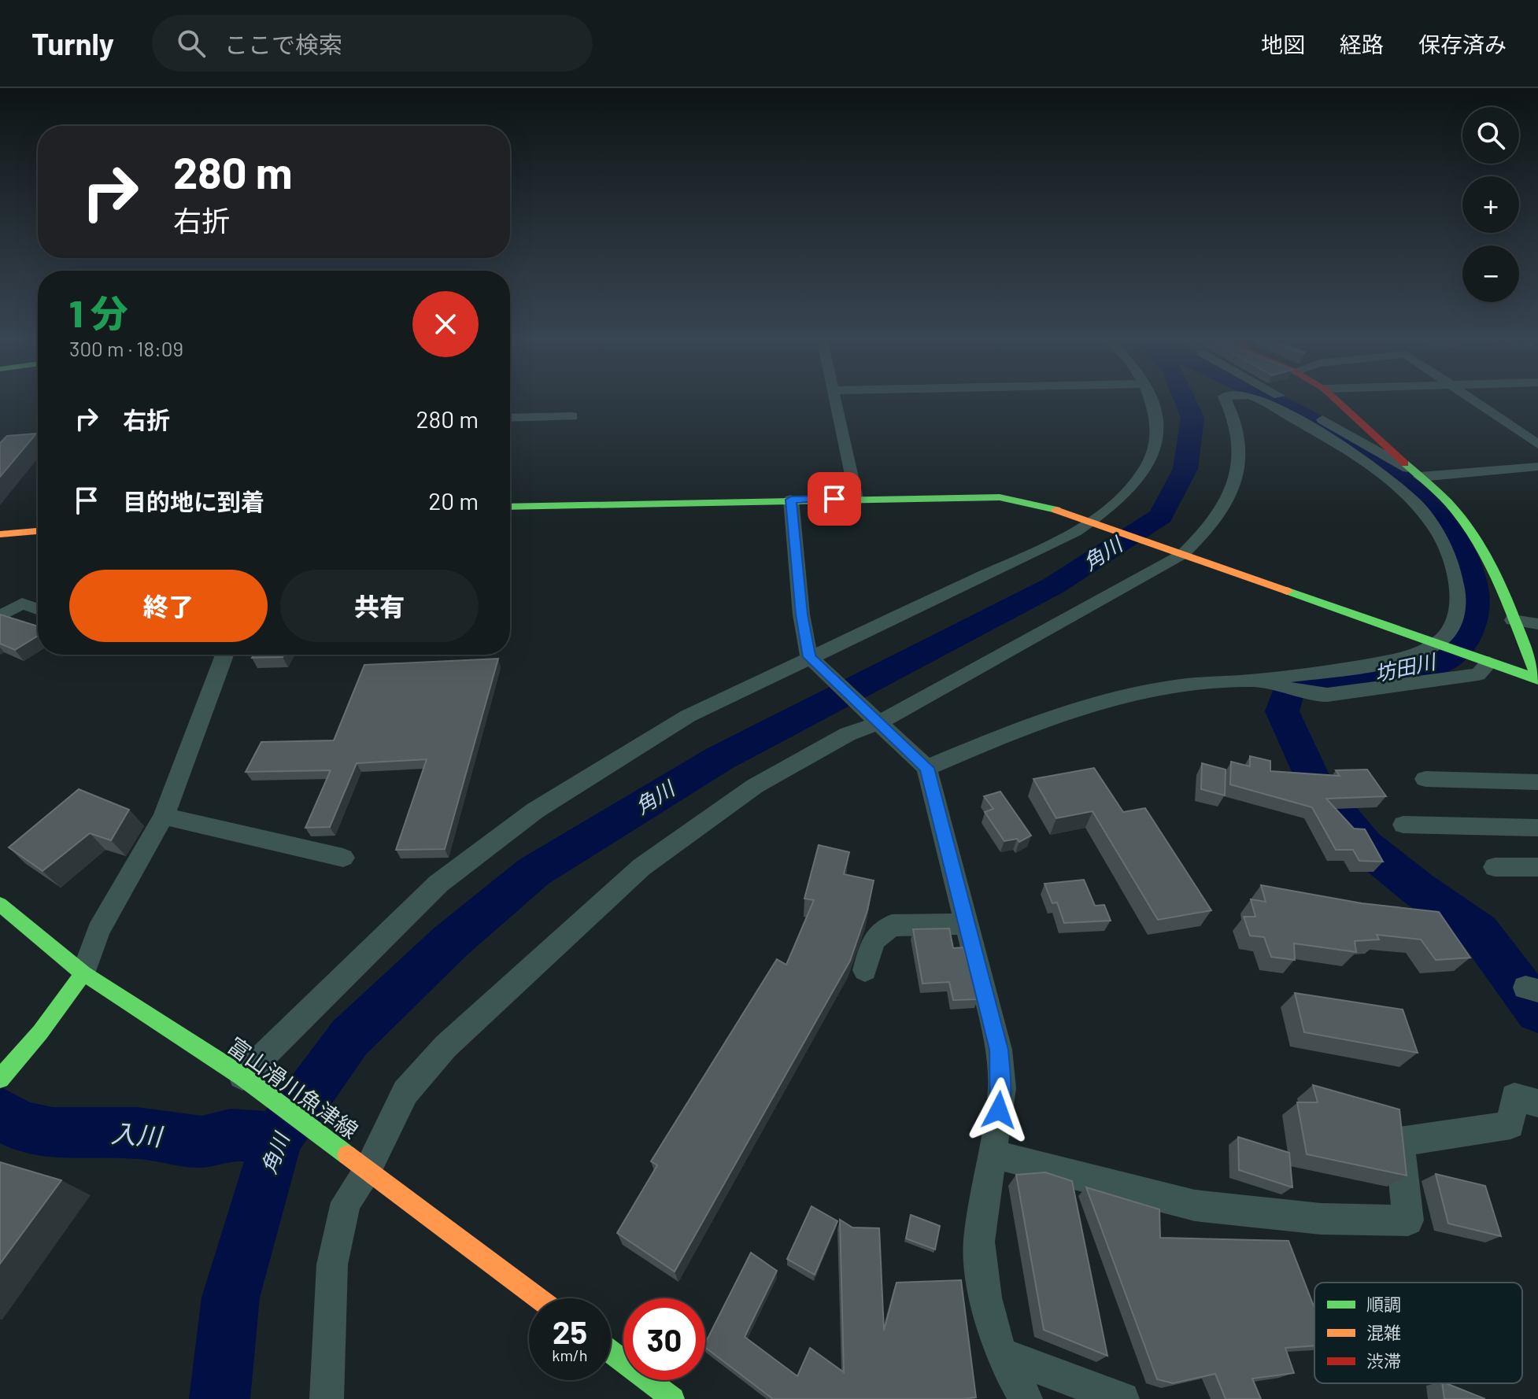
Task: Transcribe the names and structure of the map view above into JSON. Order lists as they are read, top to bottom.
{
  "streets": {
    "main road": ["富山滑川魚津線"]
  },
  "water": ["角川", "坊田川", "入川"],
  "legend": ["順調", "混雑", "渋滞"],
  "page": {
    "header": "Turnly",
    "search": "ここで検索",
    "nav": ["地図", "経路", "保存済み"],
    "map_buttons": ["+", "−"],
    "turn": ["280 m", "右折"],
    "heading": ["1 分", "300 m · 18:09"],
    "list": [
      {
        "name": "右折",
        "value": "280 m"
      },
      {
        "name": "目的地に到着",
        "value": "20 m"
      }
    ],
    "buttons": ["終了", "共有"],
    "speed": "25 km/h",
    "limit": "30"
  }
}
